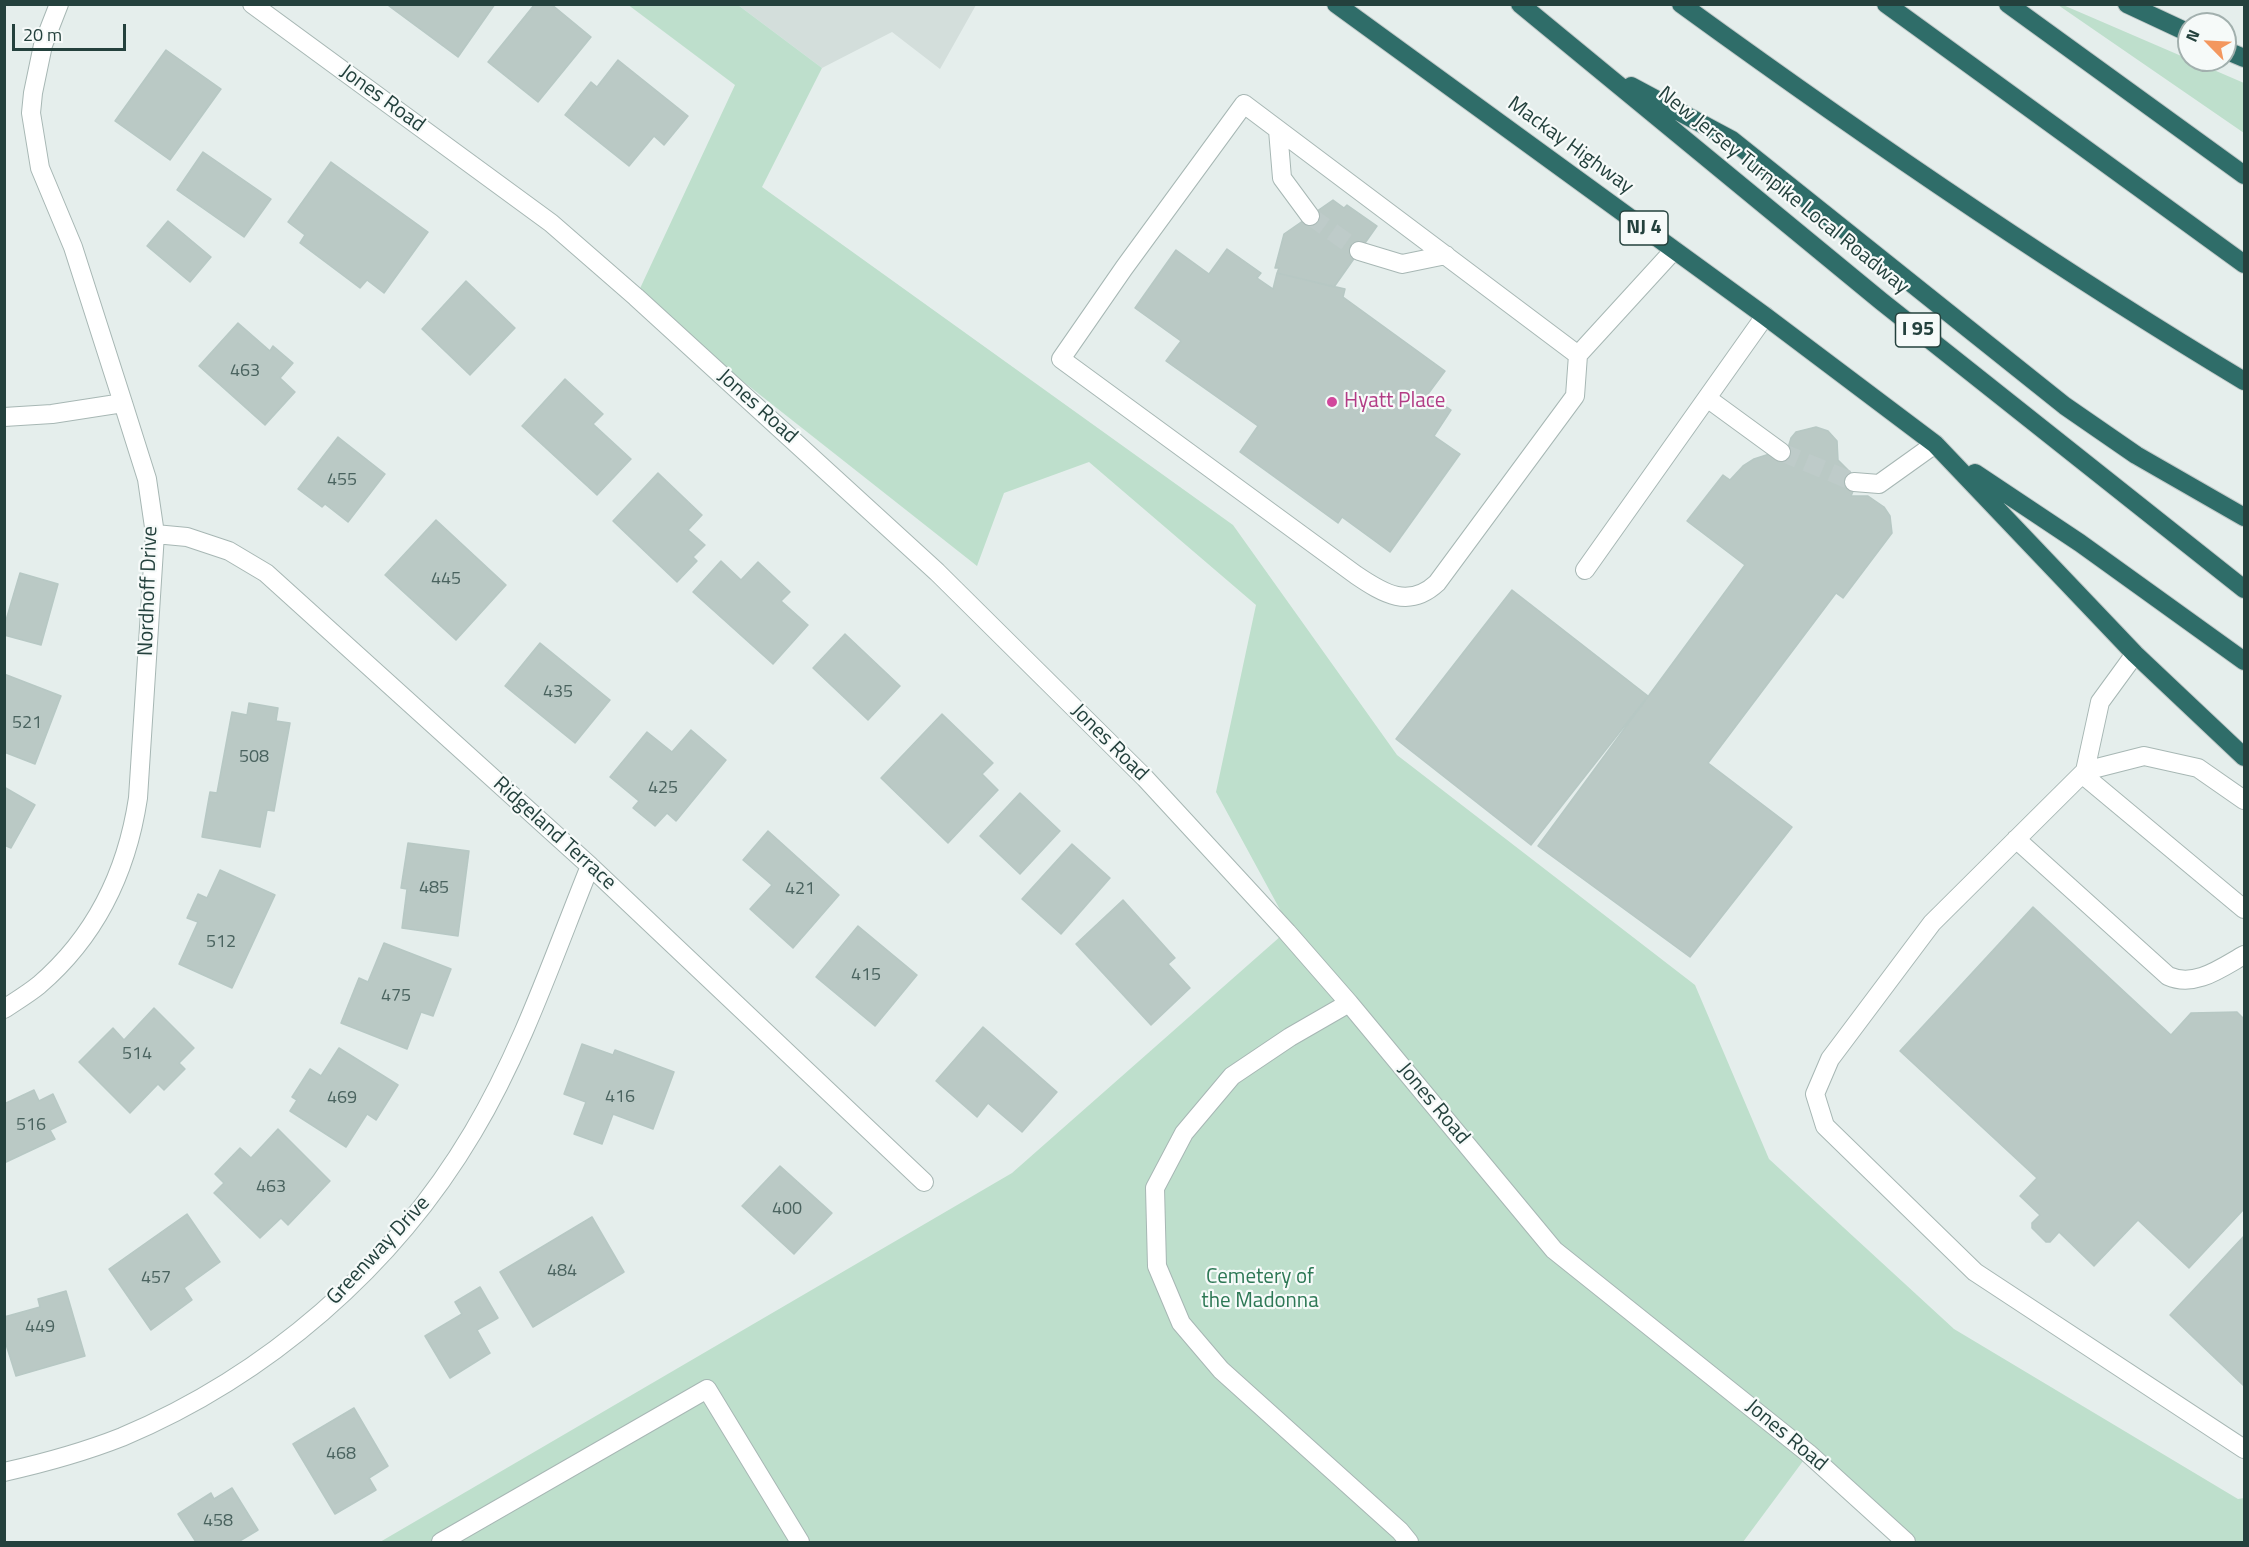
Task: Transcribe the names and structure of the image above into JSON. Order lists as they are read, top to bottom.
{
  "streets": {
    "highway": [
      "Mackay Highway",
      "New Jersey Turnpike Local Roadway",
      "NJ 4",
      "I 95"
    ],
    "street": [
      "Jones Road",
      "Nordhoff Drive",
      "Ridgeland Terrace",
      "Greenway Drive"
    ]
  },
  "crossings": [
    ["Nordhoff Drive", "Ridgeland Terrace"],
    ["Ridgeland Terrace", "Greenway Drive"]
  ],
  "parks": ["Cemetery of the Madonna"],
  "places": ["Hyatt Place"],
  "house_numbers": [
    "463",
    "455",
    "445",
    "435",
    "521",
    "508",
    "425",
    "485",
    "421",
    "512",
    "415",
    "475",
    "514",
    "416",
    "469",
    "516",
    "463",
    "400",
    "484",
    "457",
    "449",
    "468",
    "458"
  ],
  "scale_bar": "20 m",
  "north": "top left"
}
